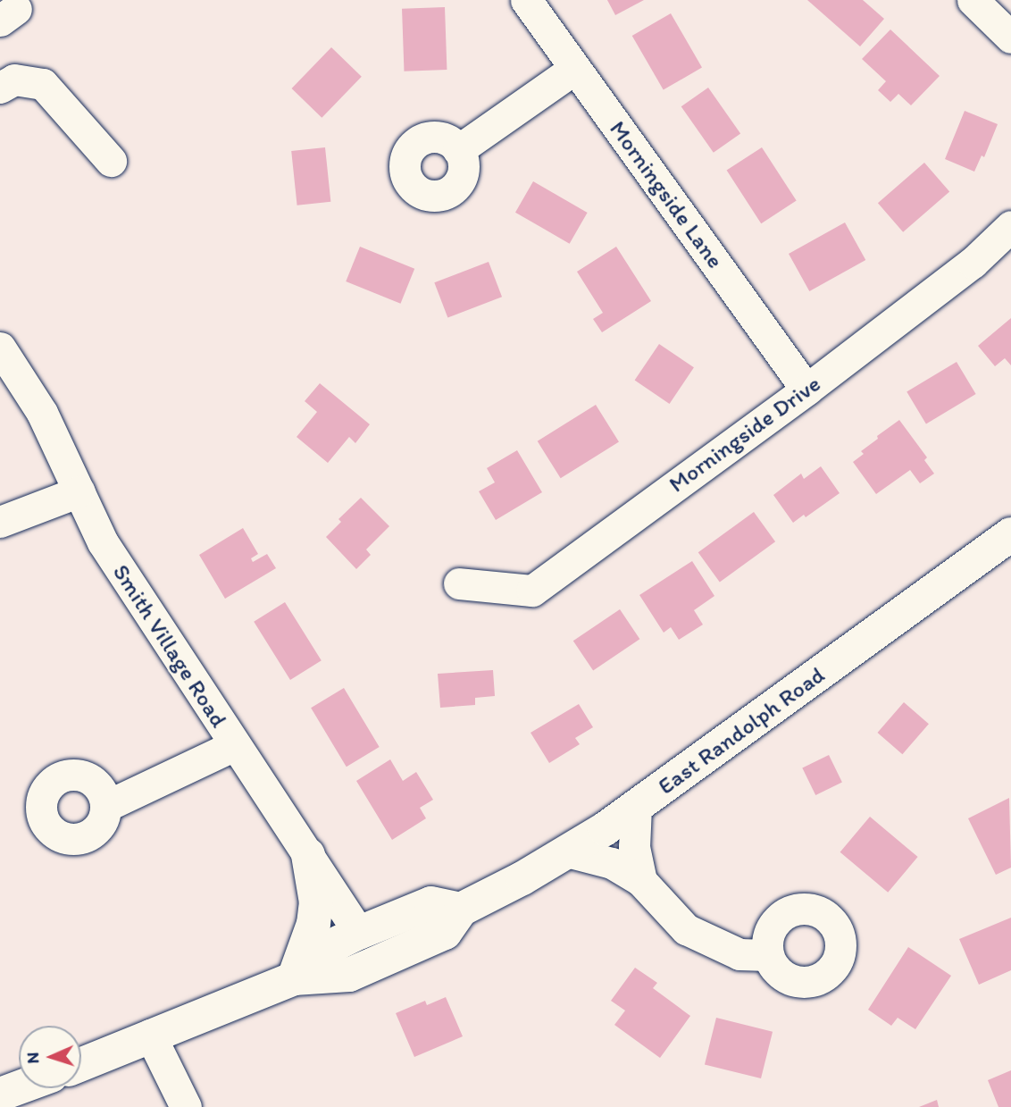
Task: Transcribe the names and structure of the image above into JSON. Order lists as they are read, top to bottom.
{
  "streets": {
    "main road": ["East Randolph Road"],
    "street": ["Morningside Lane", "Morningside Drive", "Smith Village Road"]
  },
  "crossings": [
    ["Morningside Lane", "Morningside Drive"],
    ["Smith Village Road", "East Randolph Road"]
  ],
  "north": "left"
}
